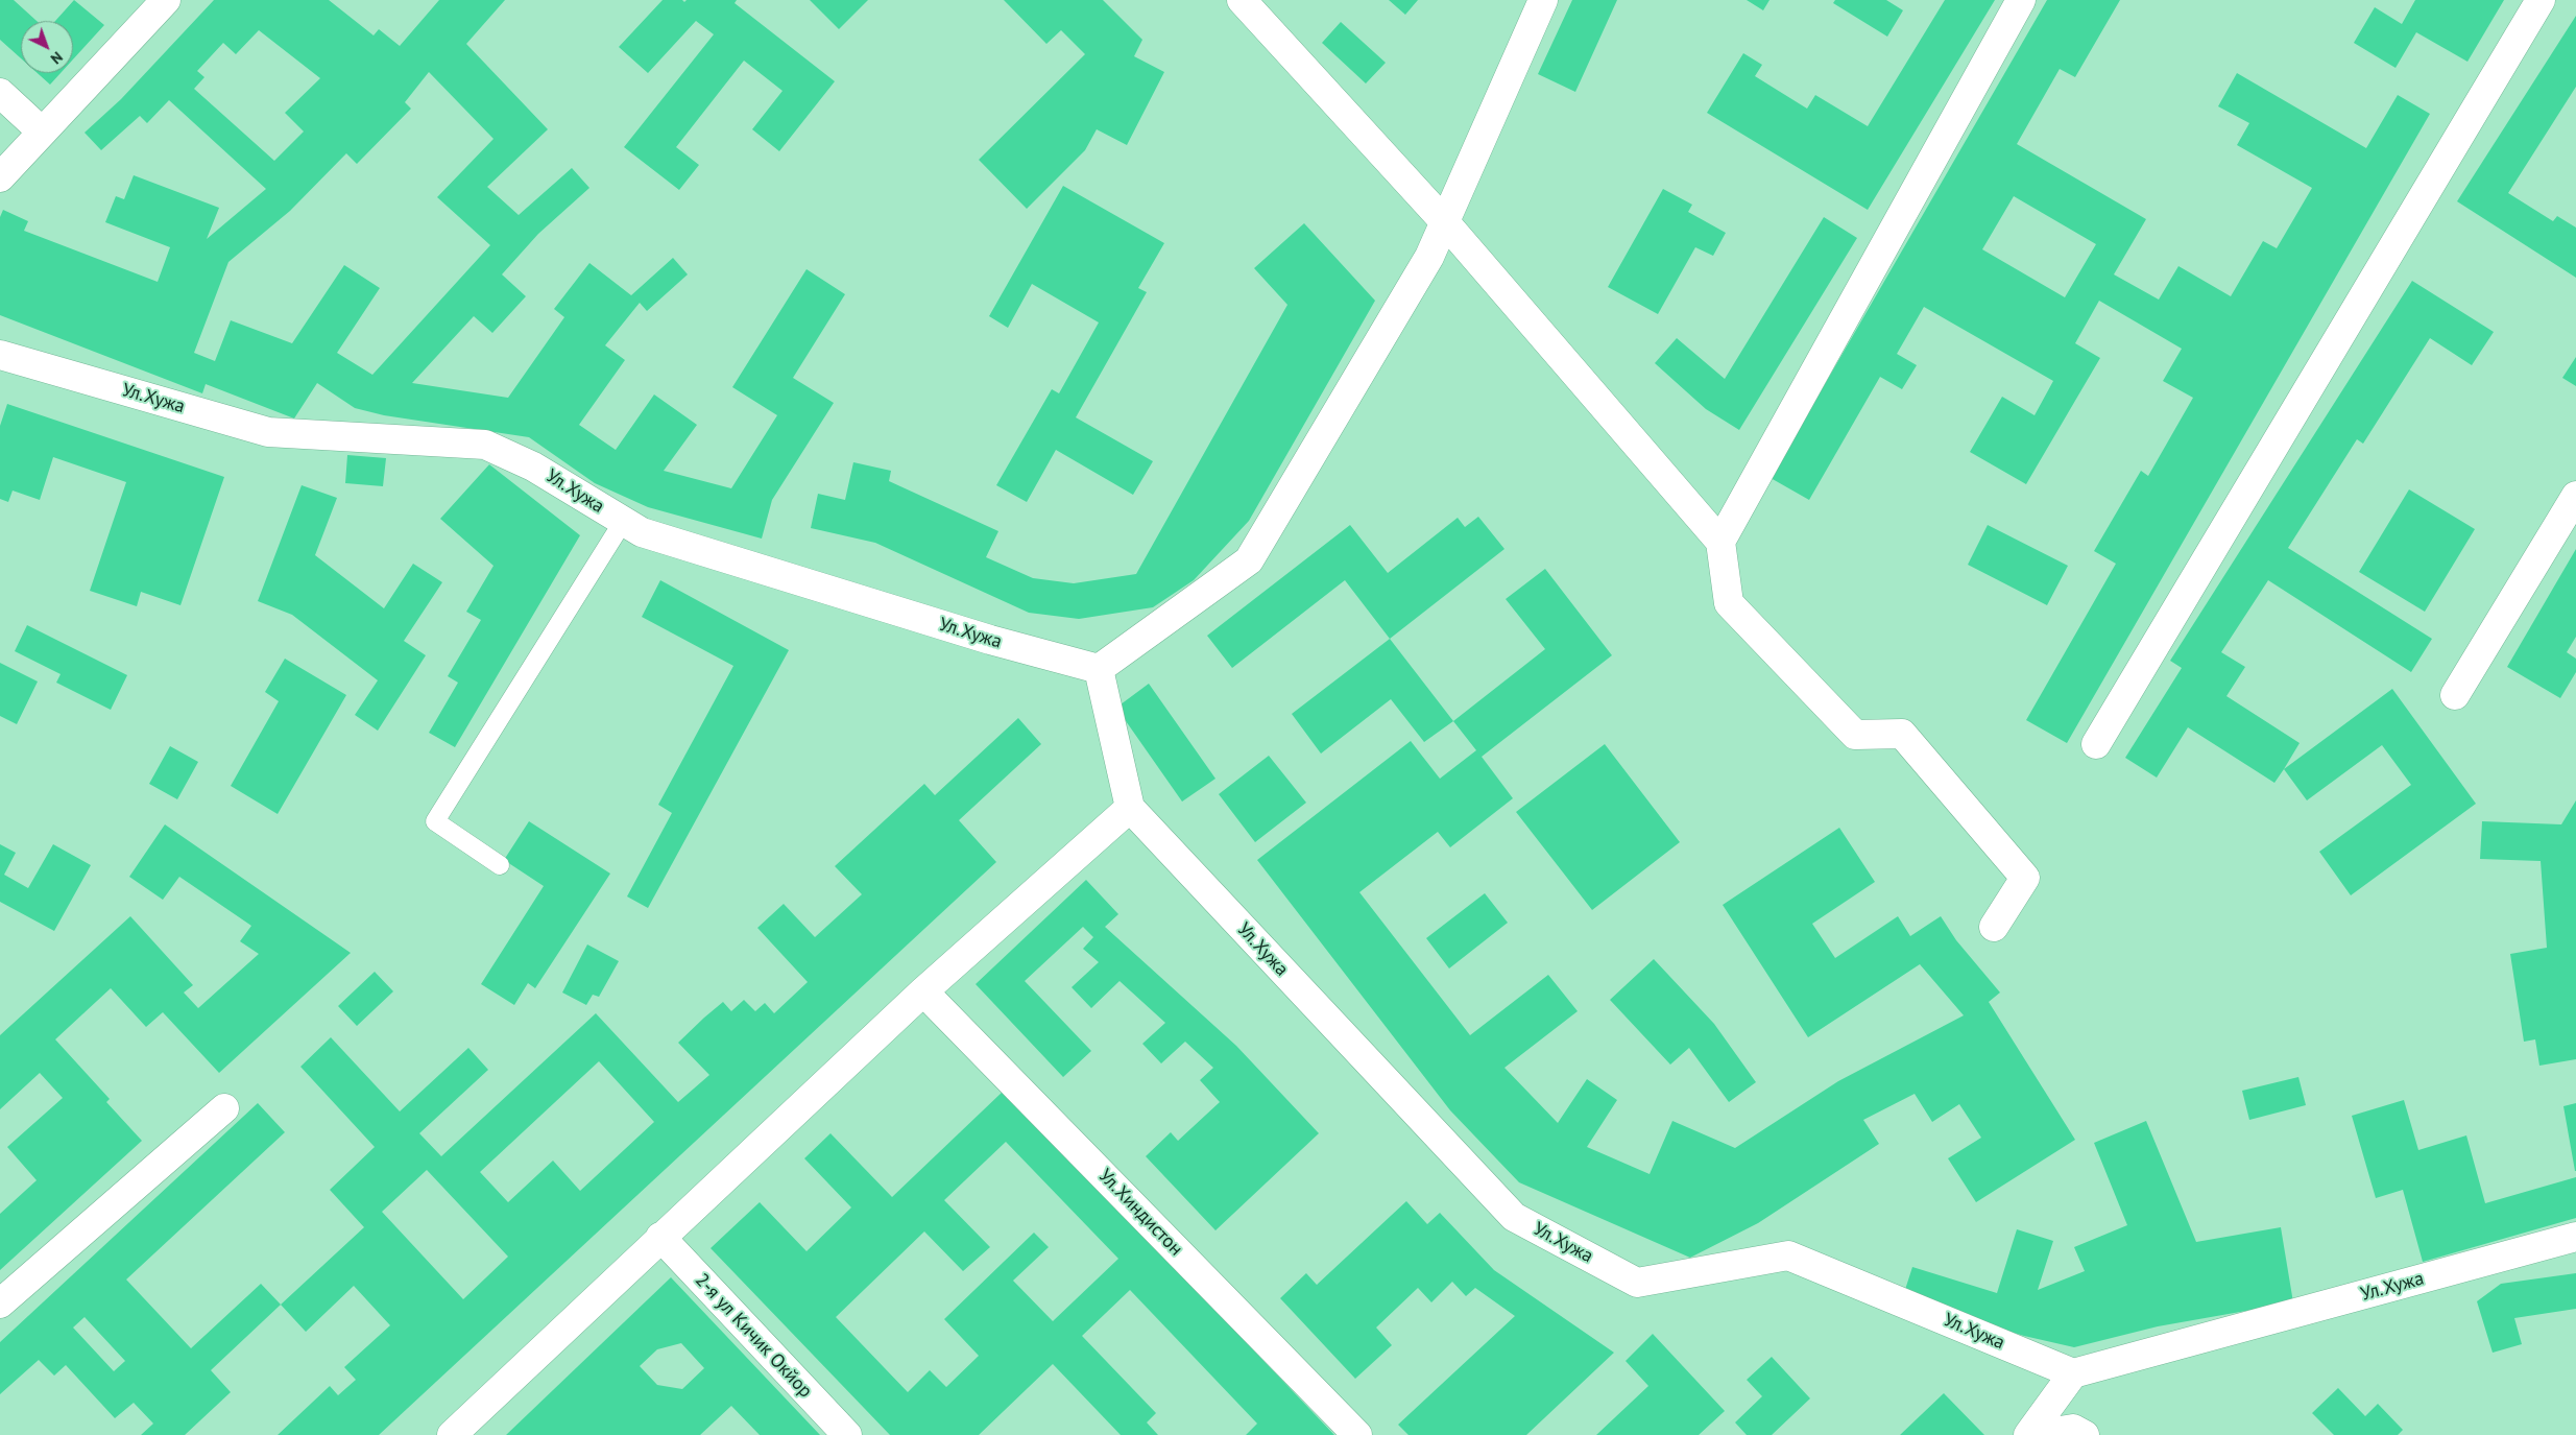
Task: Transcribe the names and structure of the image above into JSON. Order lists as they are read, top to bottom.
{
  "streets": {
    "street": ["Ул.Хужа", "Ул.Хиндистон", "2-я ул Кичик Окйор"]
  },
  "north": "bottom right"
}
